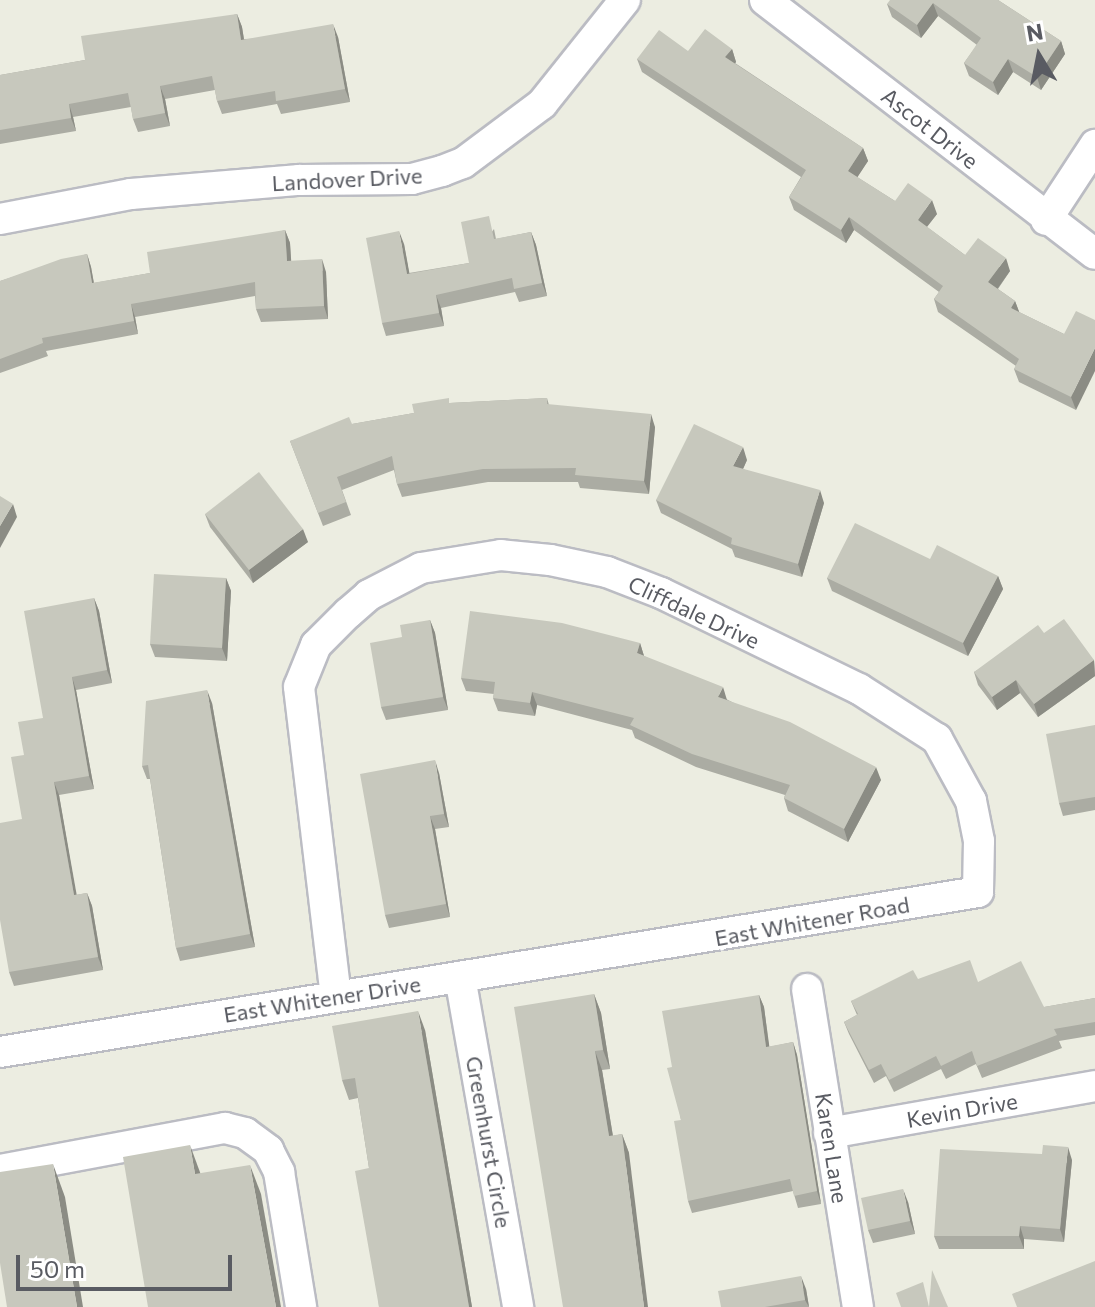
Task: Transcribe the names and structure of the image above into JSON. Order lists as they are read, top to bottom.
{
  "streets": {
    "street": [
      "Ascot Drive",
      "Landover Drive",
      "Cliffdale Drive",
      "East Whitener Road",
      "East Whitener Drive",
      "Kevin Drive",
      "Greenhurst Circle",
      "Karen Lane"
    ]
  },
  "crossings": [
    ["Cliffdale Drive", "East Whitener Road"],
    ["Cliffdale Drive", "East Whitener Drive"],
    ["East Whitener Road", "East Whitener Drive"],
    ["East Whitener Drive", "Greenhurst Circle"],
    ["Kevin Drive", "Karen Lane"]
  ],
  "scale_bar": "50 m",
  "north": "top"
}
